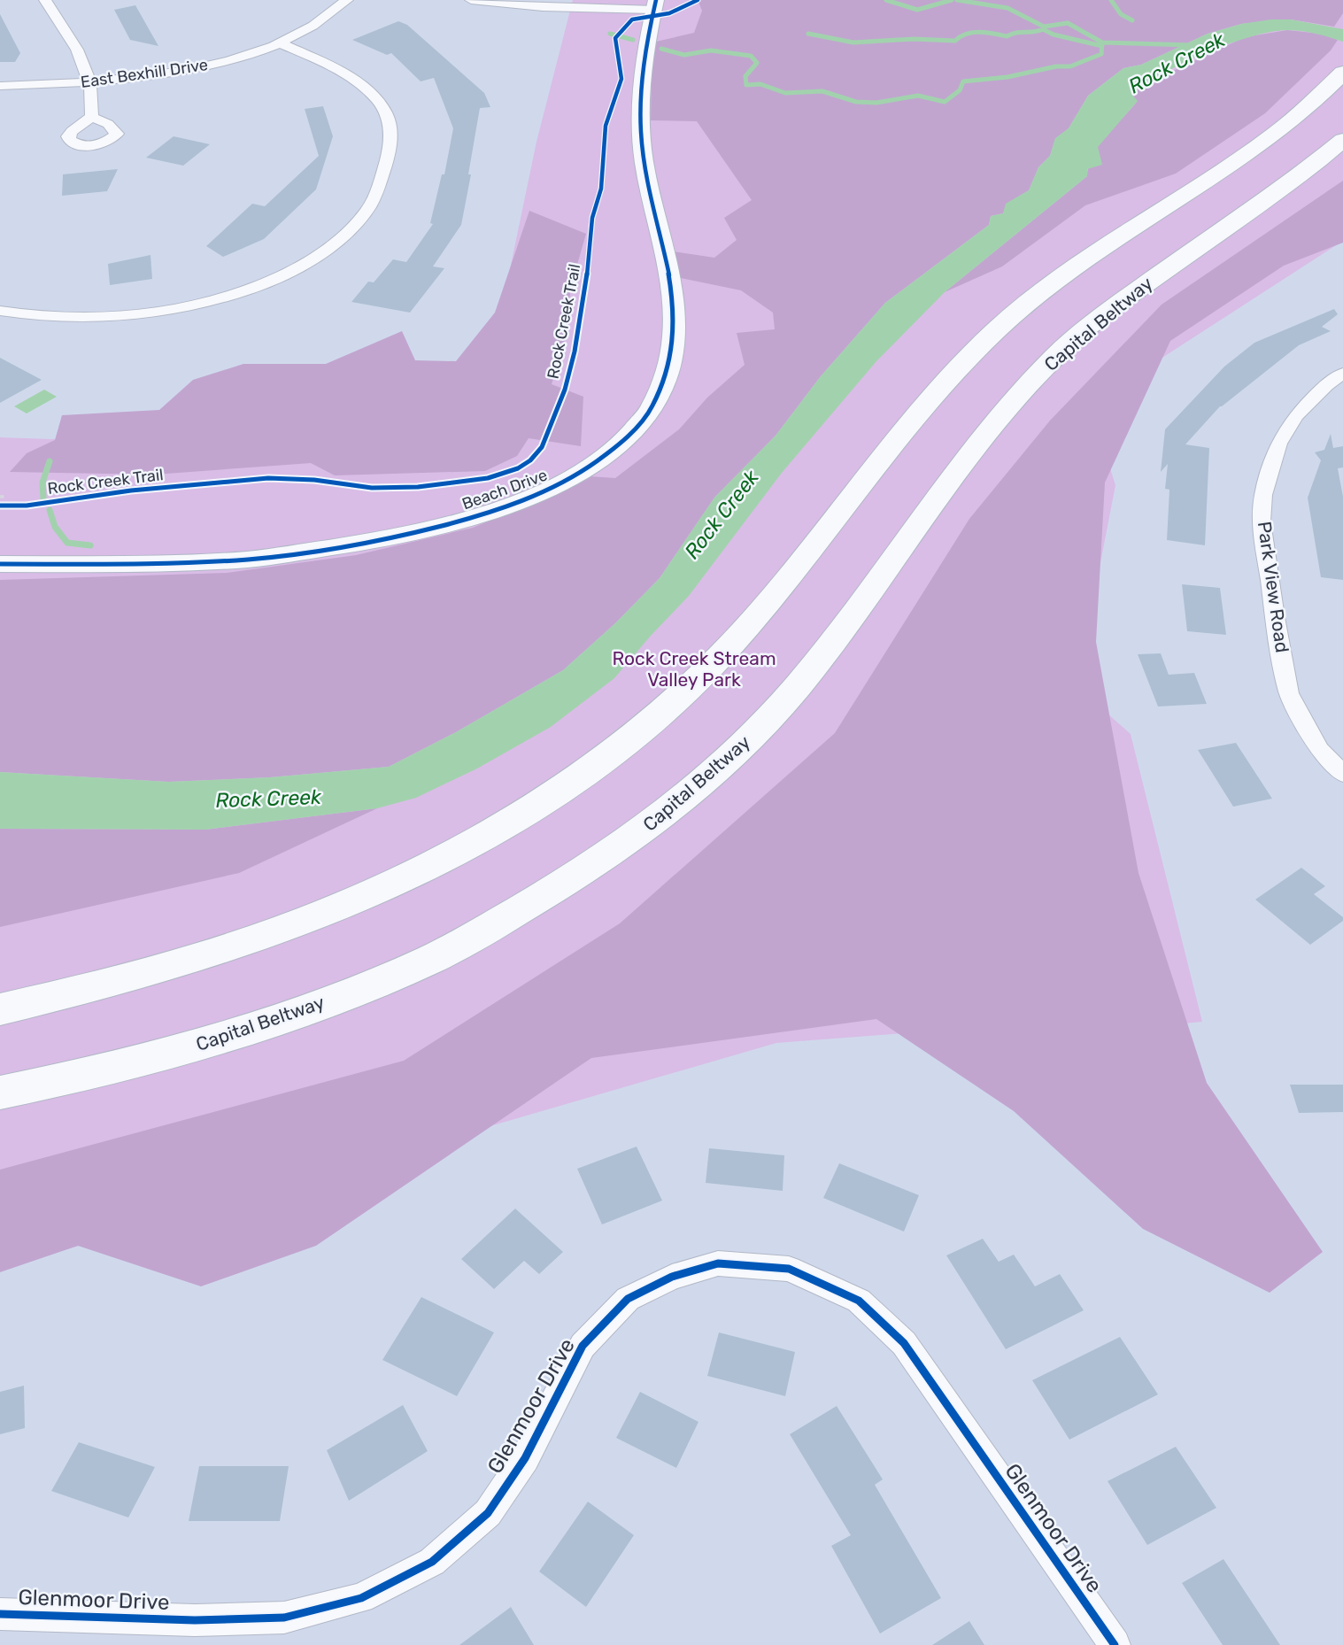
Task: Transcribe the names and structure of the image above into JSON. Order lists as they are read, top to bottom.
{
  "streets": {
    "highway": ["Capital Beltway"],
    "street": [
      "East Bexhill Drive",
      "Beach Drive",
      "Park View Road",
      "Glenmoor Drive"
    ],
    "cycle path": ["Rock Creek Trail"]
  },
  "water": ["Rock Creek"],
  "parks": ["Rock Creek Stream Valley Park"]
}
